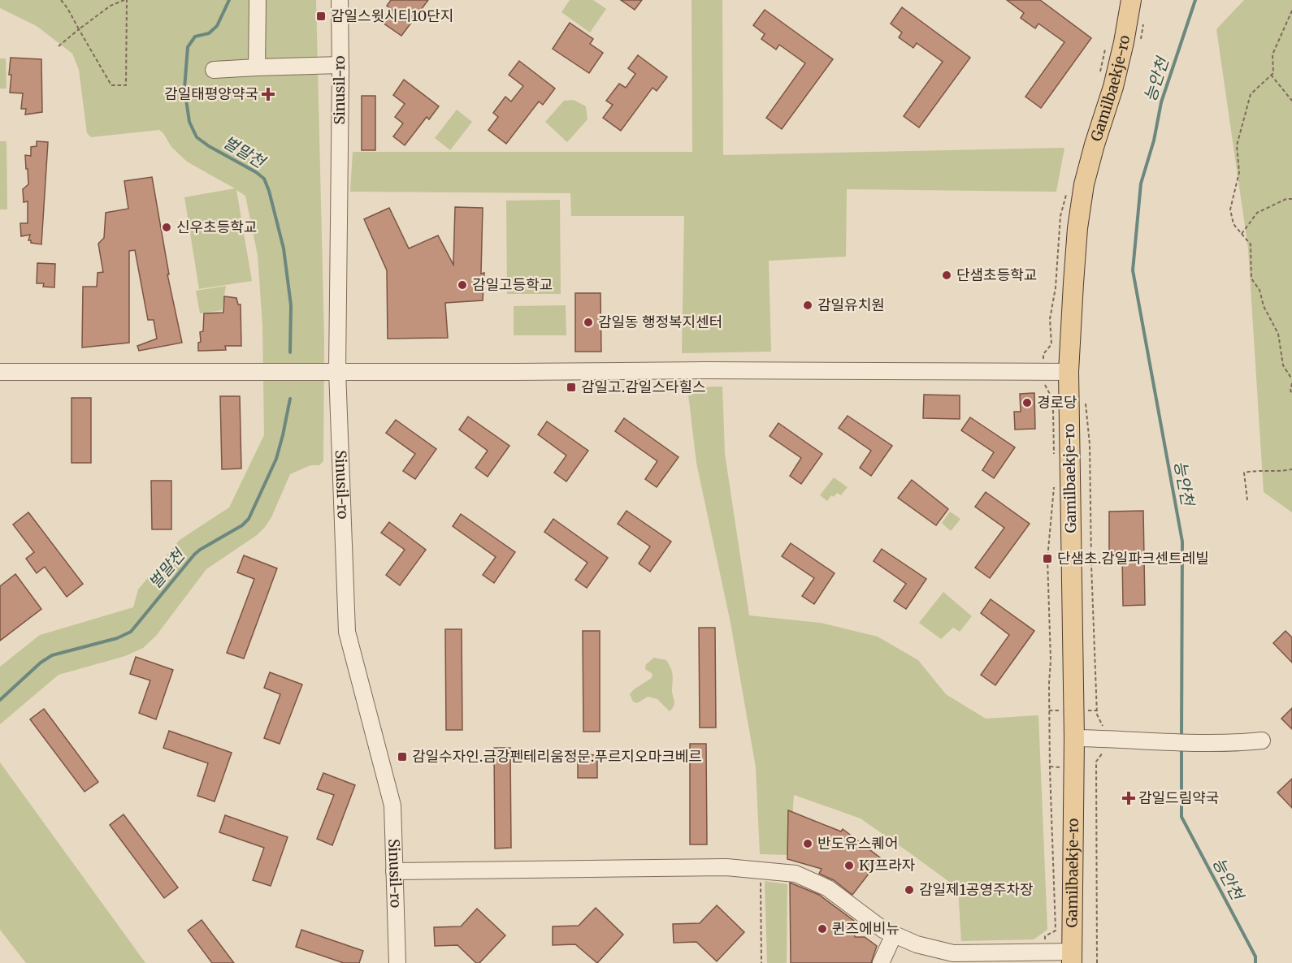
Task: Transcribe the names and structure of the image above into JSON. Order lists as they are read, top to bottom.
{
  "streets": {
    "main road": ["Gamilbaekje-ro"],
    "street": ["Sinusil-ro"]
  },
  "water": ["능안천", "벌말천"],
  "places": {
    "transit": [
      "감일스윗시티10단지",
      "감일고.감일스타힐스",
      "단샘초.감일파크센트레빌",
      "감일수자인.금강펜테리움정문.푸르지오마크베르"
    ],
    "health": ["감일태평양약국", "감일드림약국"],
    "other": [
      "신우초등학교",
      "단샘초등학교",
      "감일고등학교",
      "감일유치원",
      "감일동 행정복지센터",
      "경로당",
      "반도유스퀘어",
      "KJ프라자",
      "감일제1공영주차장",
      "퀸즈에비뉴"
    ]
  }
}
